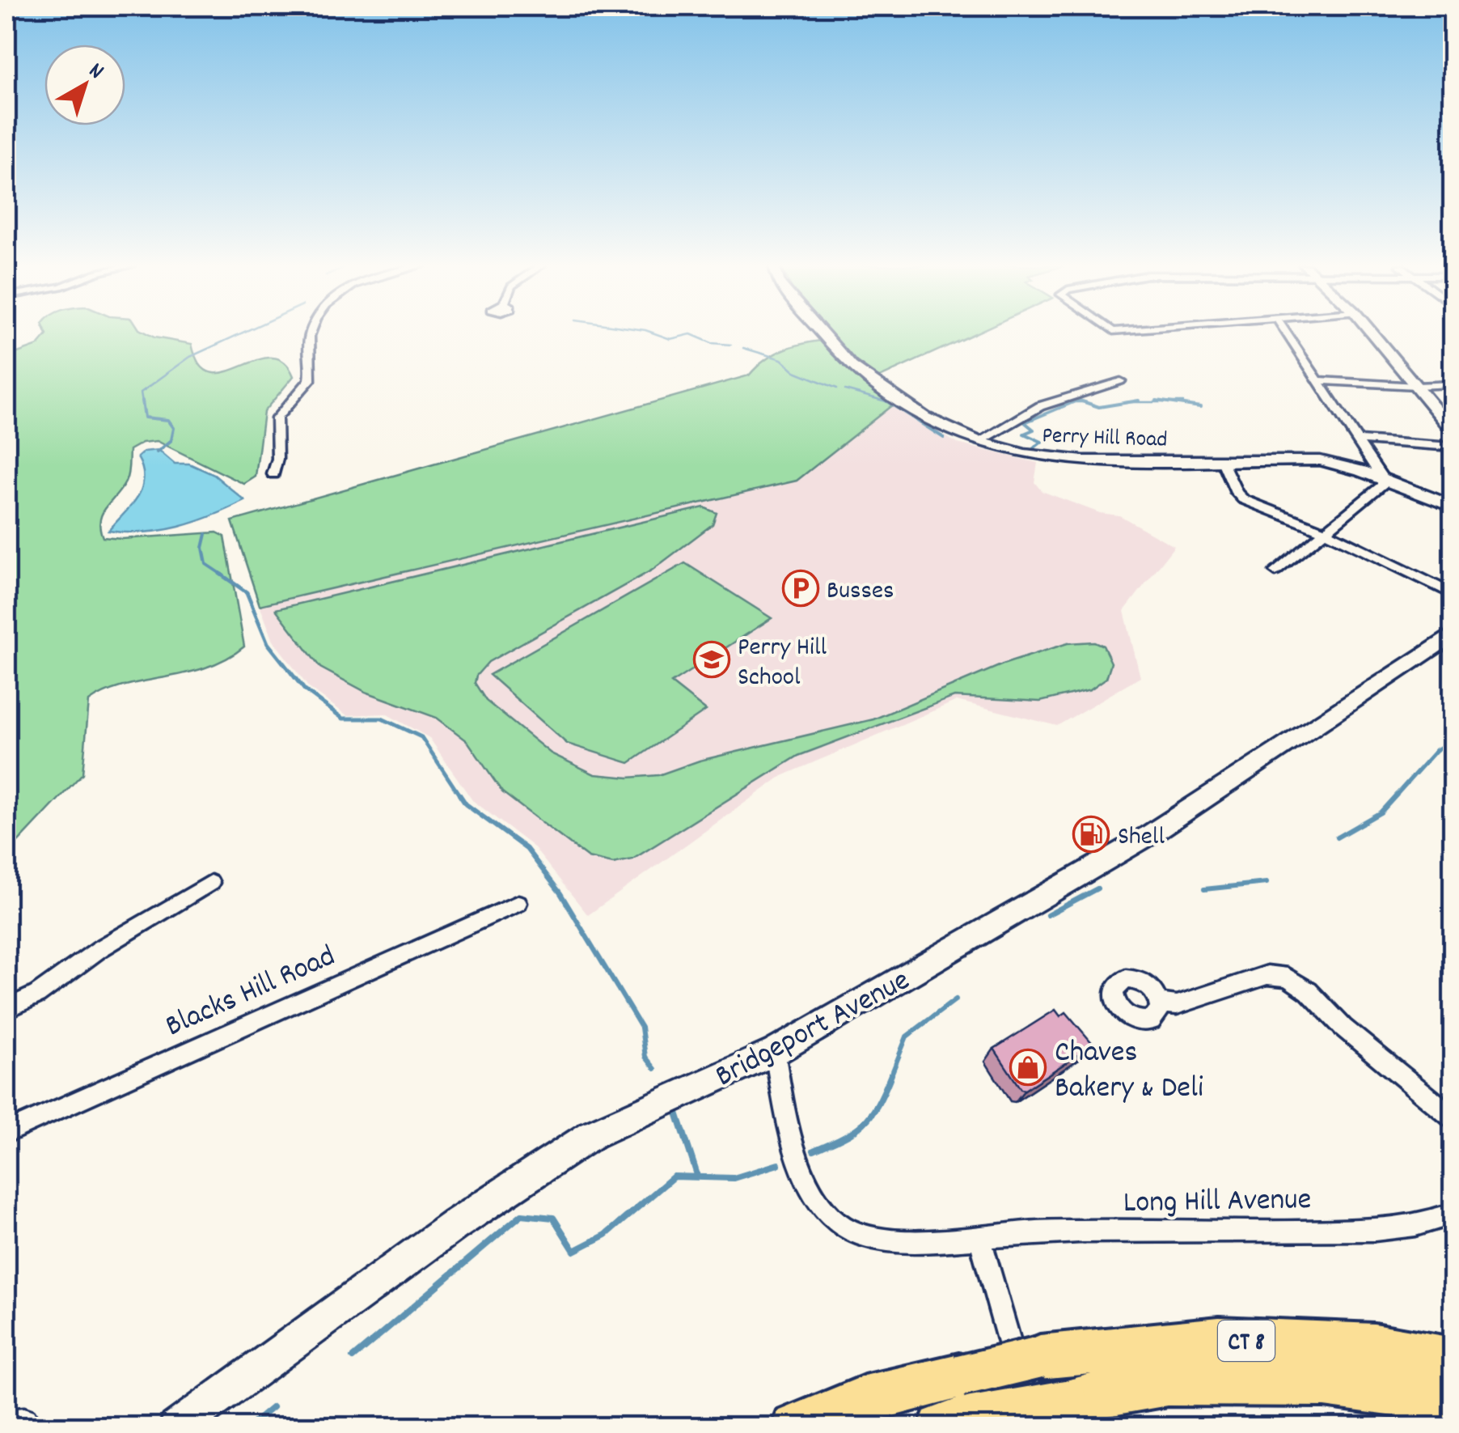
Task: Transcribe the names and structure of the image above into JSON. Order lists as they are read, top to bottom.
{
  "streets": {
    "highway": ["CT 8"],
    "street": [
      "Perry Hill Road",
      "Blacks Hill Road",
      "Bridgeport Avenue",
      "Long Hill Avenue"
    ]
  },
  "crossings": [
    ["Bridgeport Avenue", "Long Hill Avenue"]
  ],
  "places": {
    "parking": ["Busses"],
    "school or university": ["Perry Hill School"],
    "fuel station": ["Shell"],
    "shop": ["Chaves Bakery & Deli"]
  },
  "north": "top right"
}
